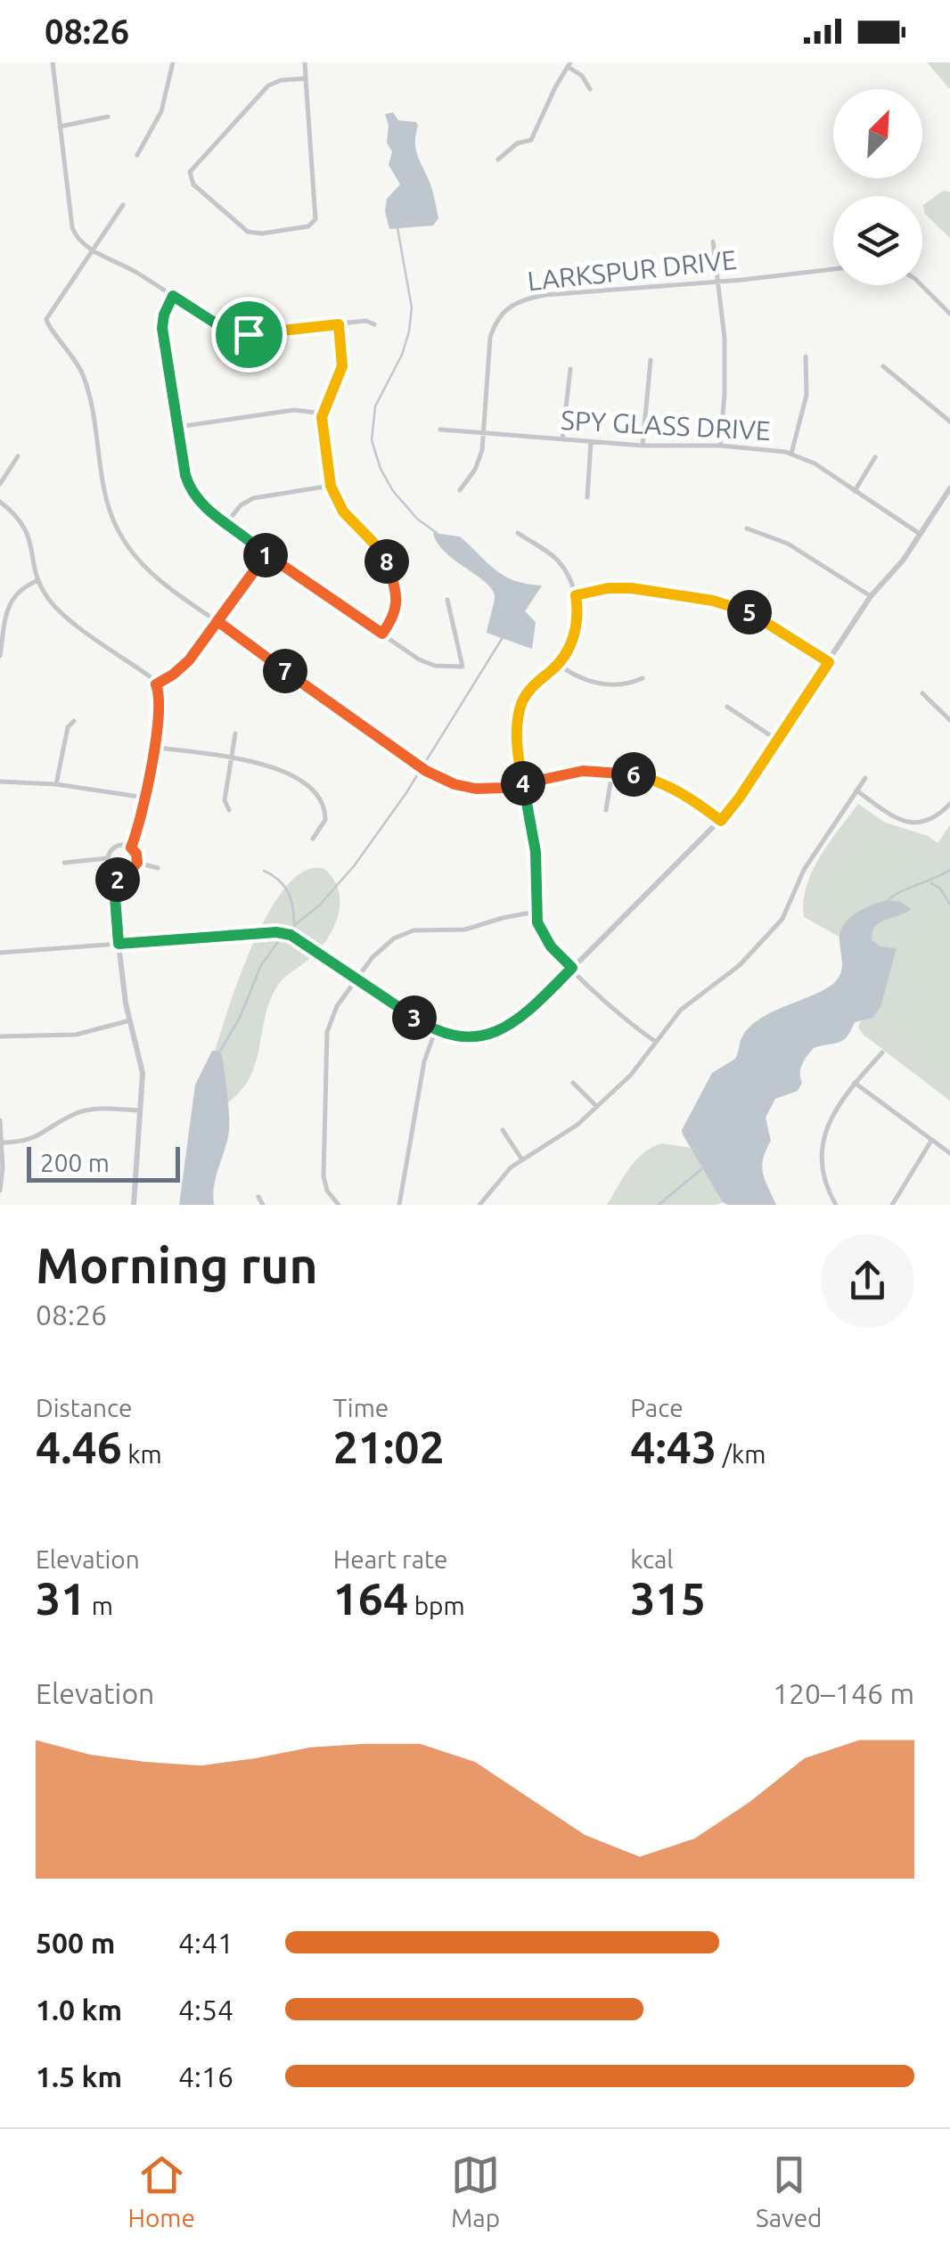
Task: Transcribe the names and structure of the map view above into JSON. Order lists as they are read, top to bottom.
{
  "streets": {
    "street": ["LARKSPUR DRIVE", "SPY GLASS DRIVE"]
  },
  "crossings": [
    ["LARKSPUR DRIVE", "SPY GLASS DRIVE"]
  ],
  "scale_bar": "200 m",
  "north": "top right",
  "page": {
    "status": "08:26",
    "pins": [
      "1",
      "8",
      "5",
      "7",
      "6",
      "4",
      "2",
      "3"
    ],
    "scale": "200 m",
    "heading": ["Morning run", "08:26"],
    "stats": [
      ["Distance", "4.46 km"],
      ["Time", "21:02"],
      ["Pace", "4:43 /km"],
      ["Elevation", "31 m"],
      ["Heart rate", "164 bpm"],
      ["kcal", "315"]
    ],
    "chart": ["Elevation", "120–146 m"],
    "list": [
      {
        "name": "500 m",
        "note": "4:41"
      },
      {
        "name": "1.0 km",
        "note": "4:54"
      },
      {
        "name": "1.5 km",
        "note": "4:16"
      }
    ],
    "tabs": ["Home", "Map", "Saved"]
  }
}
